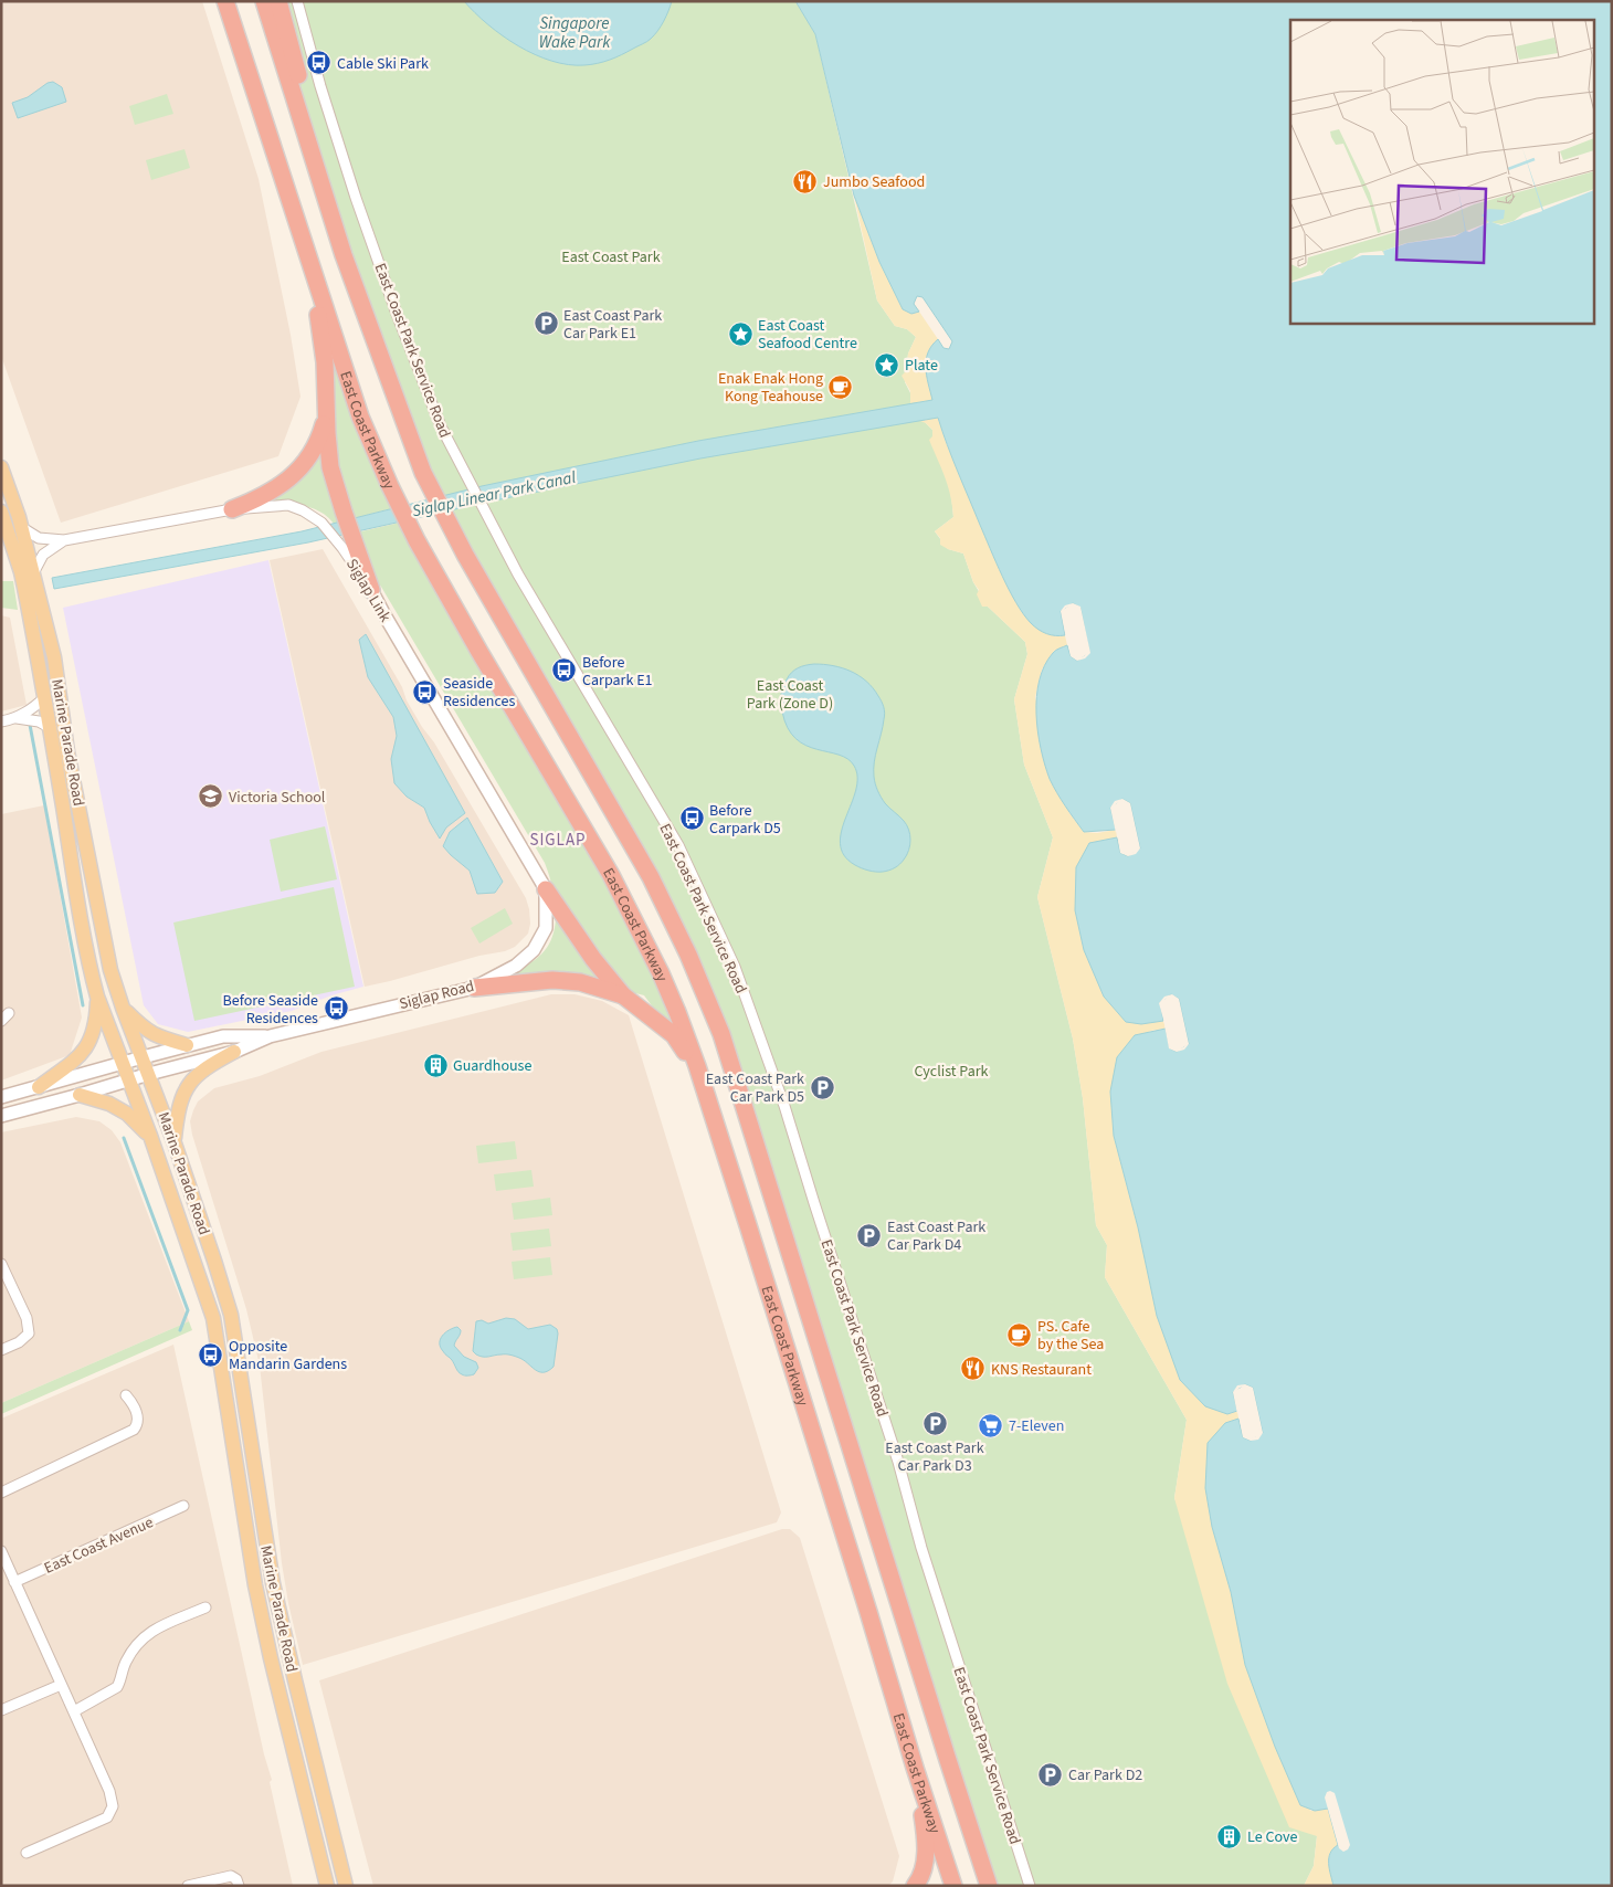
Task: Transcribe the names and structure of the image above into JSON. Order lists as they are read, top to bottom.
{
  "streets": {
    "highway": ["East Coast Parkway"],
    "main road": ["Siglap Link", "Marine Parade Road", "Siglap Road"],
    "street": ["East Coast Park Service Road", "East Coast Avenue"]
  },
  "crossings": [
    ["Siglap Link", "Marine Parade Road"],
    ["Siglap Link", "Siglap Road"],
    ["Marine Parade Road", "Siglap Road"]
  ],
  "districts": ["SIGLAP"],
  "water": ["Singapore Wake Park", "Siglap Linear Park Canal"],
  "parks": ["East Coast Park", "East Coast Park (Zone D)", "Cyclist Park"],
  "places": {
    "bus stop": [
      "Cable Ski Park",
      "Before Carpark E1",
      "Seaside Residences",
      "Before Carpark D5",
      "Before Seaside Residences",
      "Opposite Mandarin Gardens"
    ],
    "restaurant": ["Jumbo Seafood", "KNS Restaurant"],
    "parking": [
      "East Coast Park Car Park E1",
      "East Coast Park Car Park D5",
      "East Coast Park Car Park D4",
      "East Coast Park Car Park D3",
      "Car Park D2"
    ],
    "place": ["East Coast Seafood Centre", "Plate"],
    "cafe": ["Enak Enak Hong Kong Teahouse", "PS. Cafe by the Sea"],
    "school or university": ["Victoria School"],
    "building": ["Guardhouse", "Le Cove"],
    "supermarket": ["7-Eleven"]
  }
}
